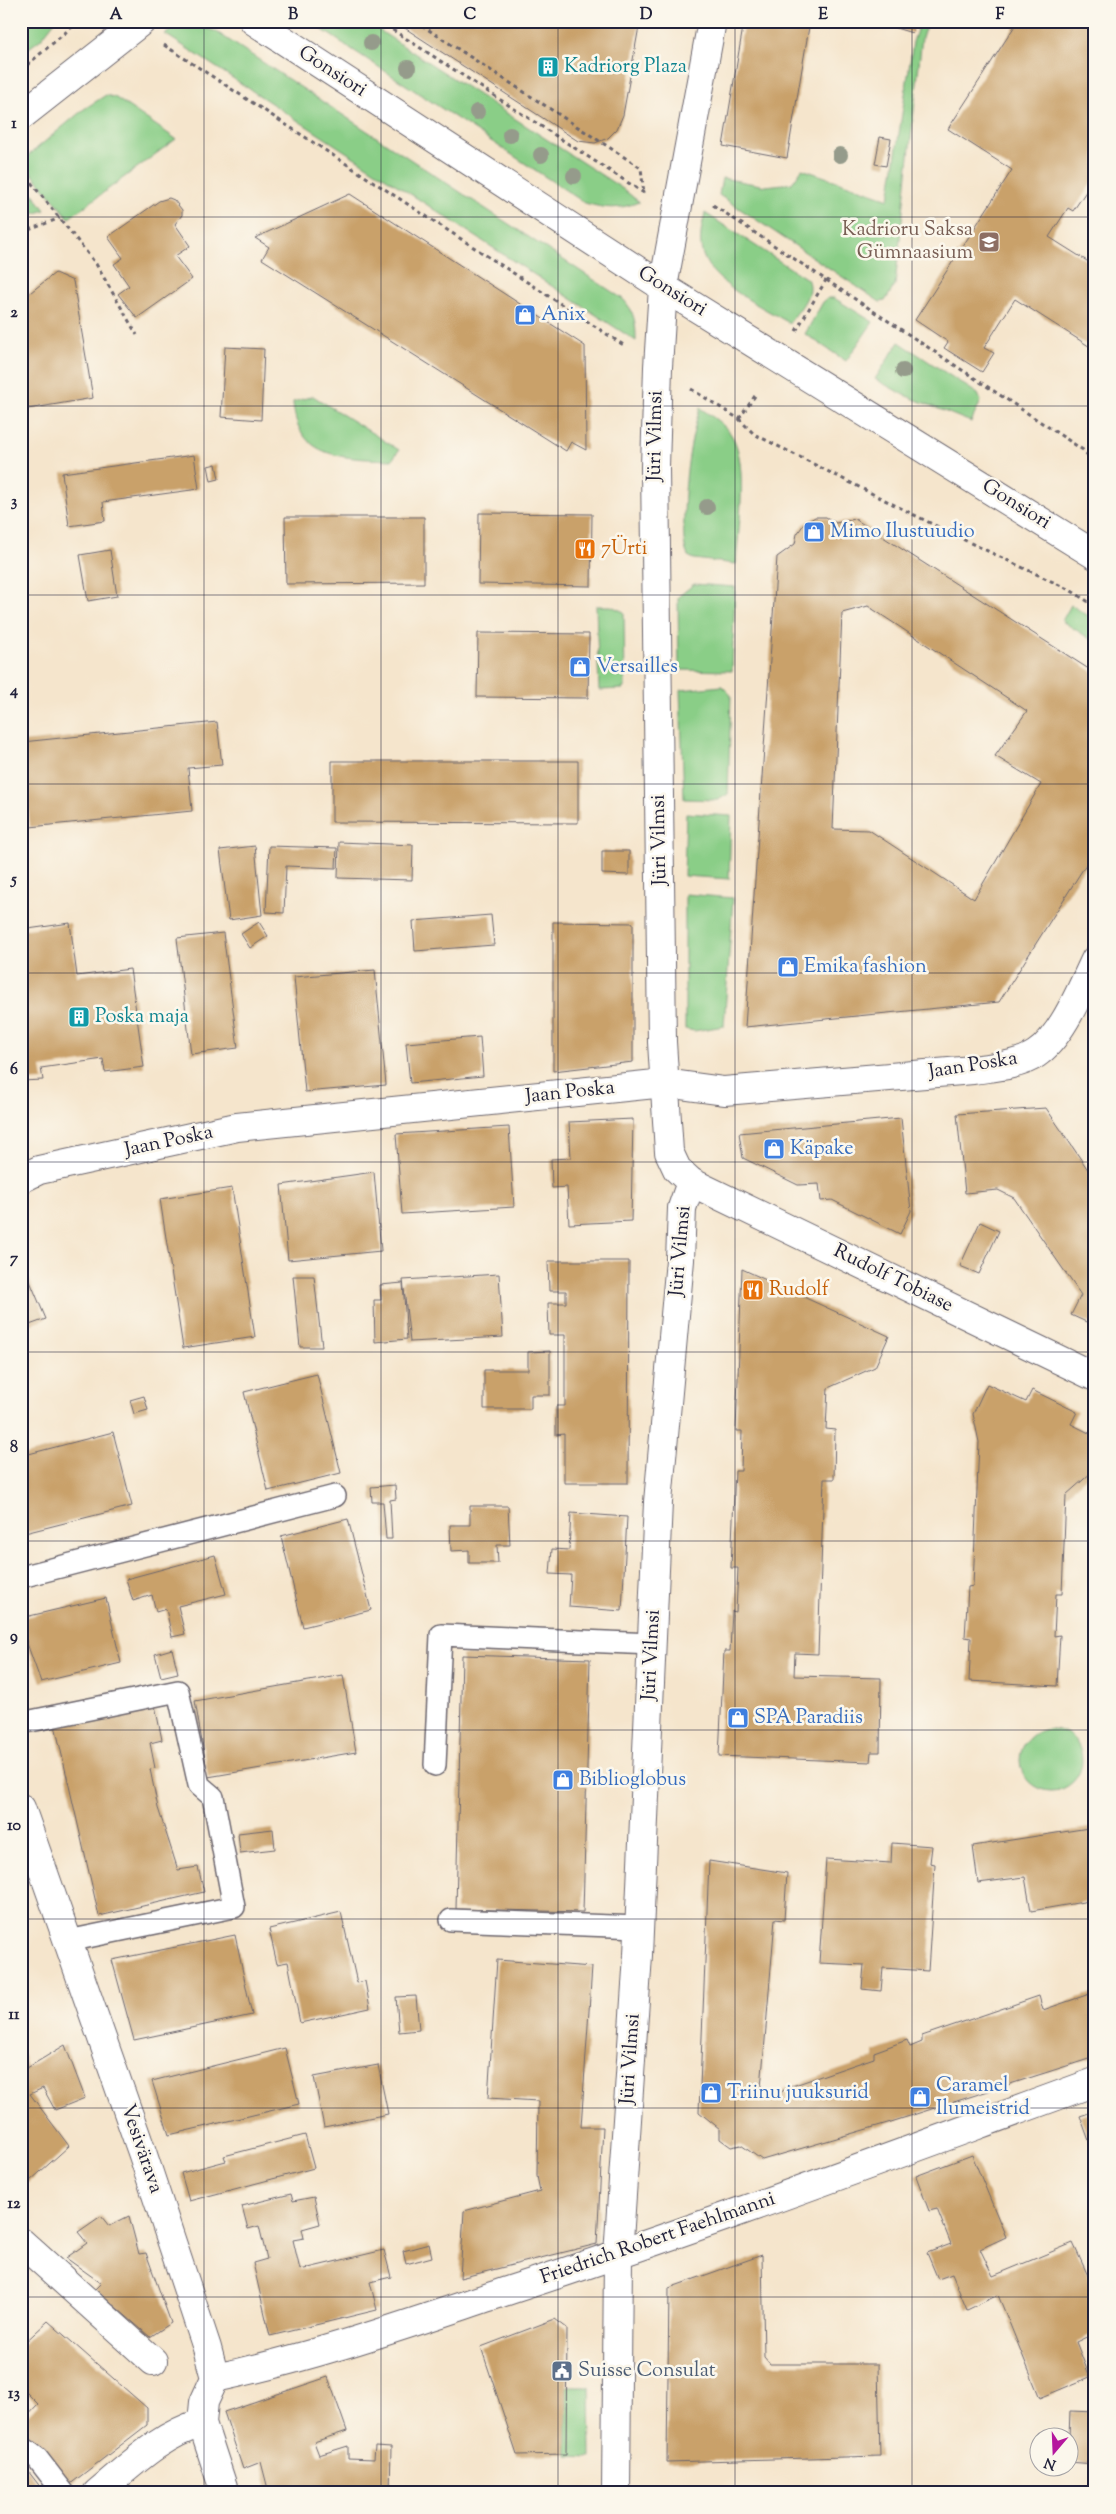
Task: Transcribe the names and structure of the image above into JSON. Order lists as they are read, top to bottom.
{
  "streets": {
    "street": [
      "Gonsiori",
      "Jüri Vilmsi",
      "Jaan Poska",
      "Rudolf Tobiase",
      "Vesivärava",
      "Friedrich Robert Faehlmanni"
    ]
  },
  "crossings": [
    ["Gonsiori", "Jüri Vilmsi"],
    ["Jüri Vilmsi", "Jaan Poska"],
    ["Jüri Vilmsi", "Rudolf Tobiase"],
    ["Jüri Vilmsi", "Friedrich Robert Faehlmanni"],
    ["Vesivärava", "Friedrich Robert Faehlmanni"]
  ],
  "places": {
    "building": ["Kadriorg Plaza", "Poska maja"],
    "school or university": ["Kadrioru Saksa Gümnaasium"],
    "shop": [
      "Anix",
      "Mimo Ilustuudio",
      "Versailles",
      "Emika fashion",
      "Käpake",
      "SPA Paradiis",
      "Biblioglobus",
      "Triinu juuksurid",
      "Caramel Ilumeistrid"
    ],
    "restaurant": ["7Ürti", "Rudolf"],
    "public building": ["Suisse Consulat"]
  },
  "north": "bottom",
  "grid": {
    "columns": [
      "A",
      "B",
      "C",
      "D",
      "E",
      "F"
    ],
    "rows": [
      "1",
      "2",
      "3",
      "4",
      "5",
      "6",
      "7",
      "8",
      "9",
      "10",
      "11",
      "12",
      "13"
    ]
  }
}
